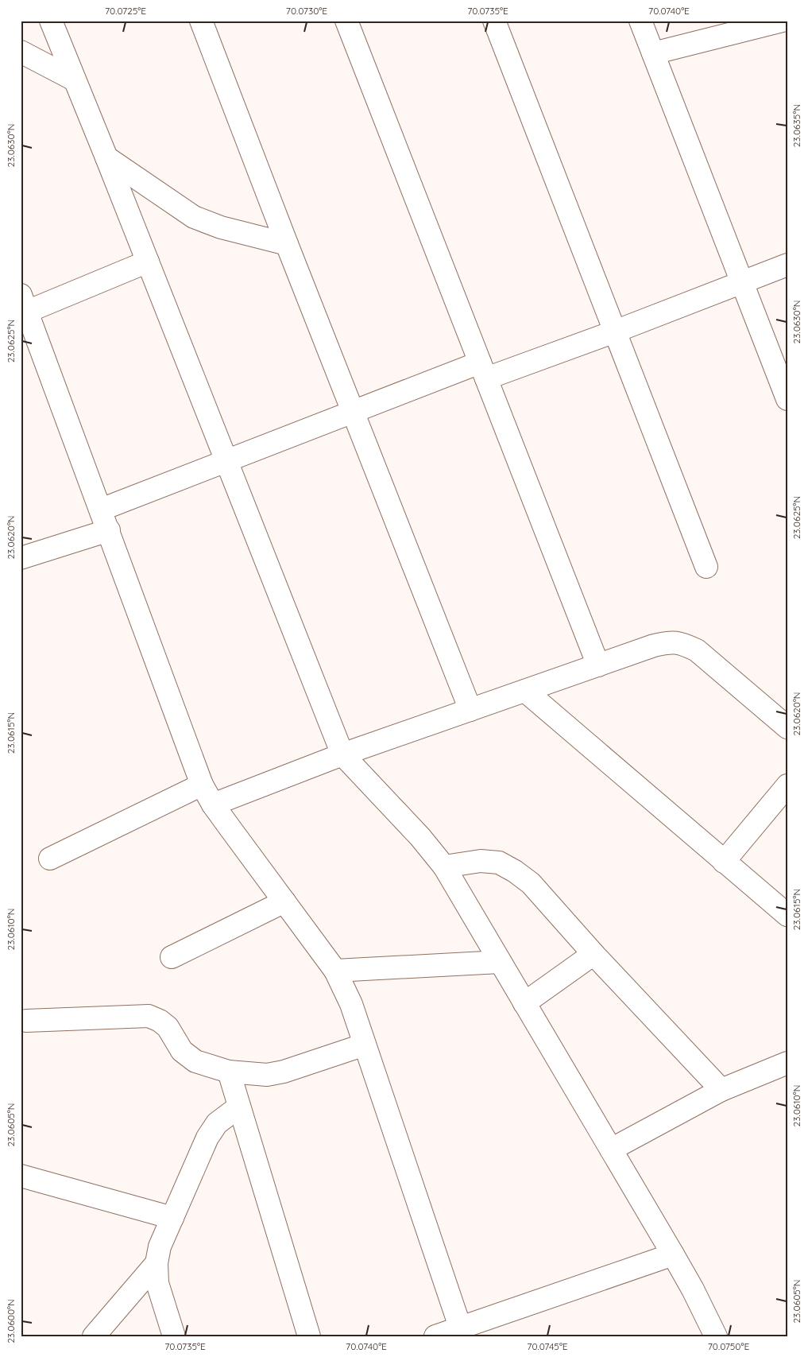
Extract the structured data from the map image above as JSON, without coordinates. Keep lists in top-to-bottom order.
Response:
{
  "coordinates": [
    "70.0725°E",
    "70.0730°E",
    "70.0735°E",
    "70.0740°E",
    "23.0635°N",
    "23.0630°N",
    "23.0625°N",
    "23.0620°N",
    "23.0615°N",
    "23.0610°N",
    "23.0605°N",
    "23.0600°N",
    "70.0745°E",
    "70.0750°E"
  ]
}
